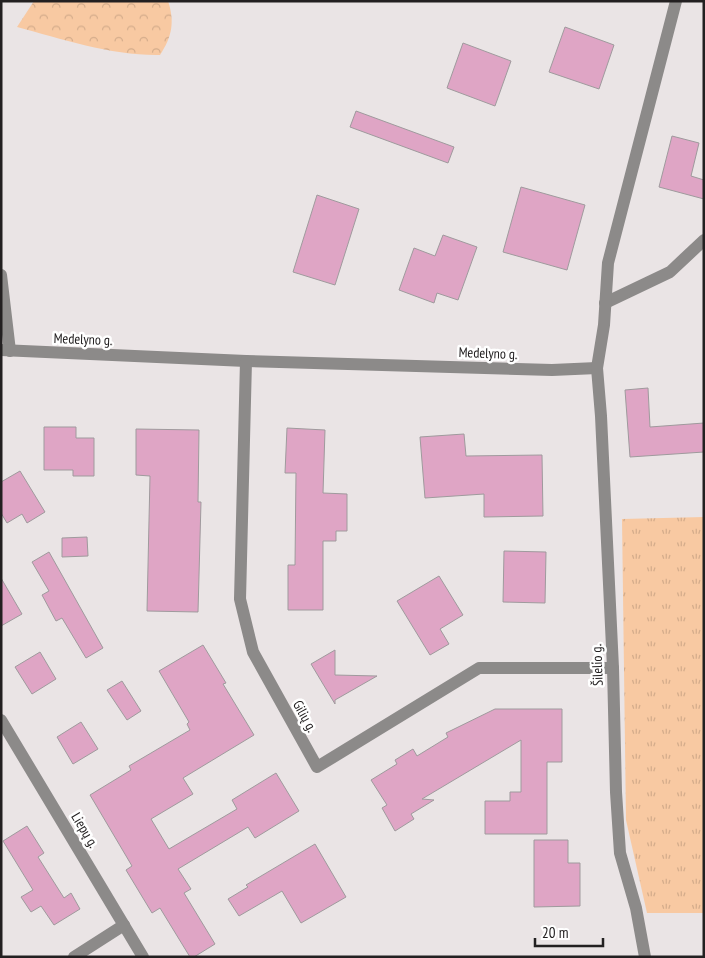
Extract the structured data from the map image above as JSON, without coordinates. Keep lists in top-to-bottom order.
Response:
{
  "streets": {
    "street": [
      "Medelyno g.",
      "Šilelio g.",
      "Gilių g.",
      "Liepų g."
    ]
  },
  "crossings": [
    ["Medelyno g.", "Šilelio g."],
    ["Medelyno g.", "Gilių g."],
    ["Šilelio g.", "Gilių g."]
  ],
  "scale_bar": "20 m"
}
